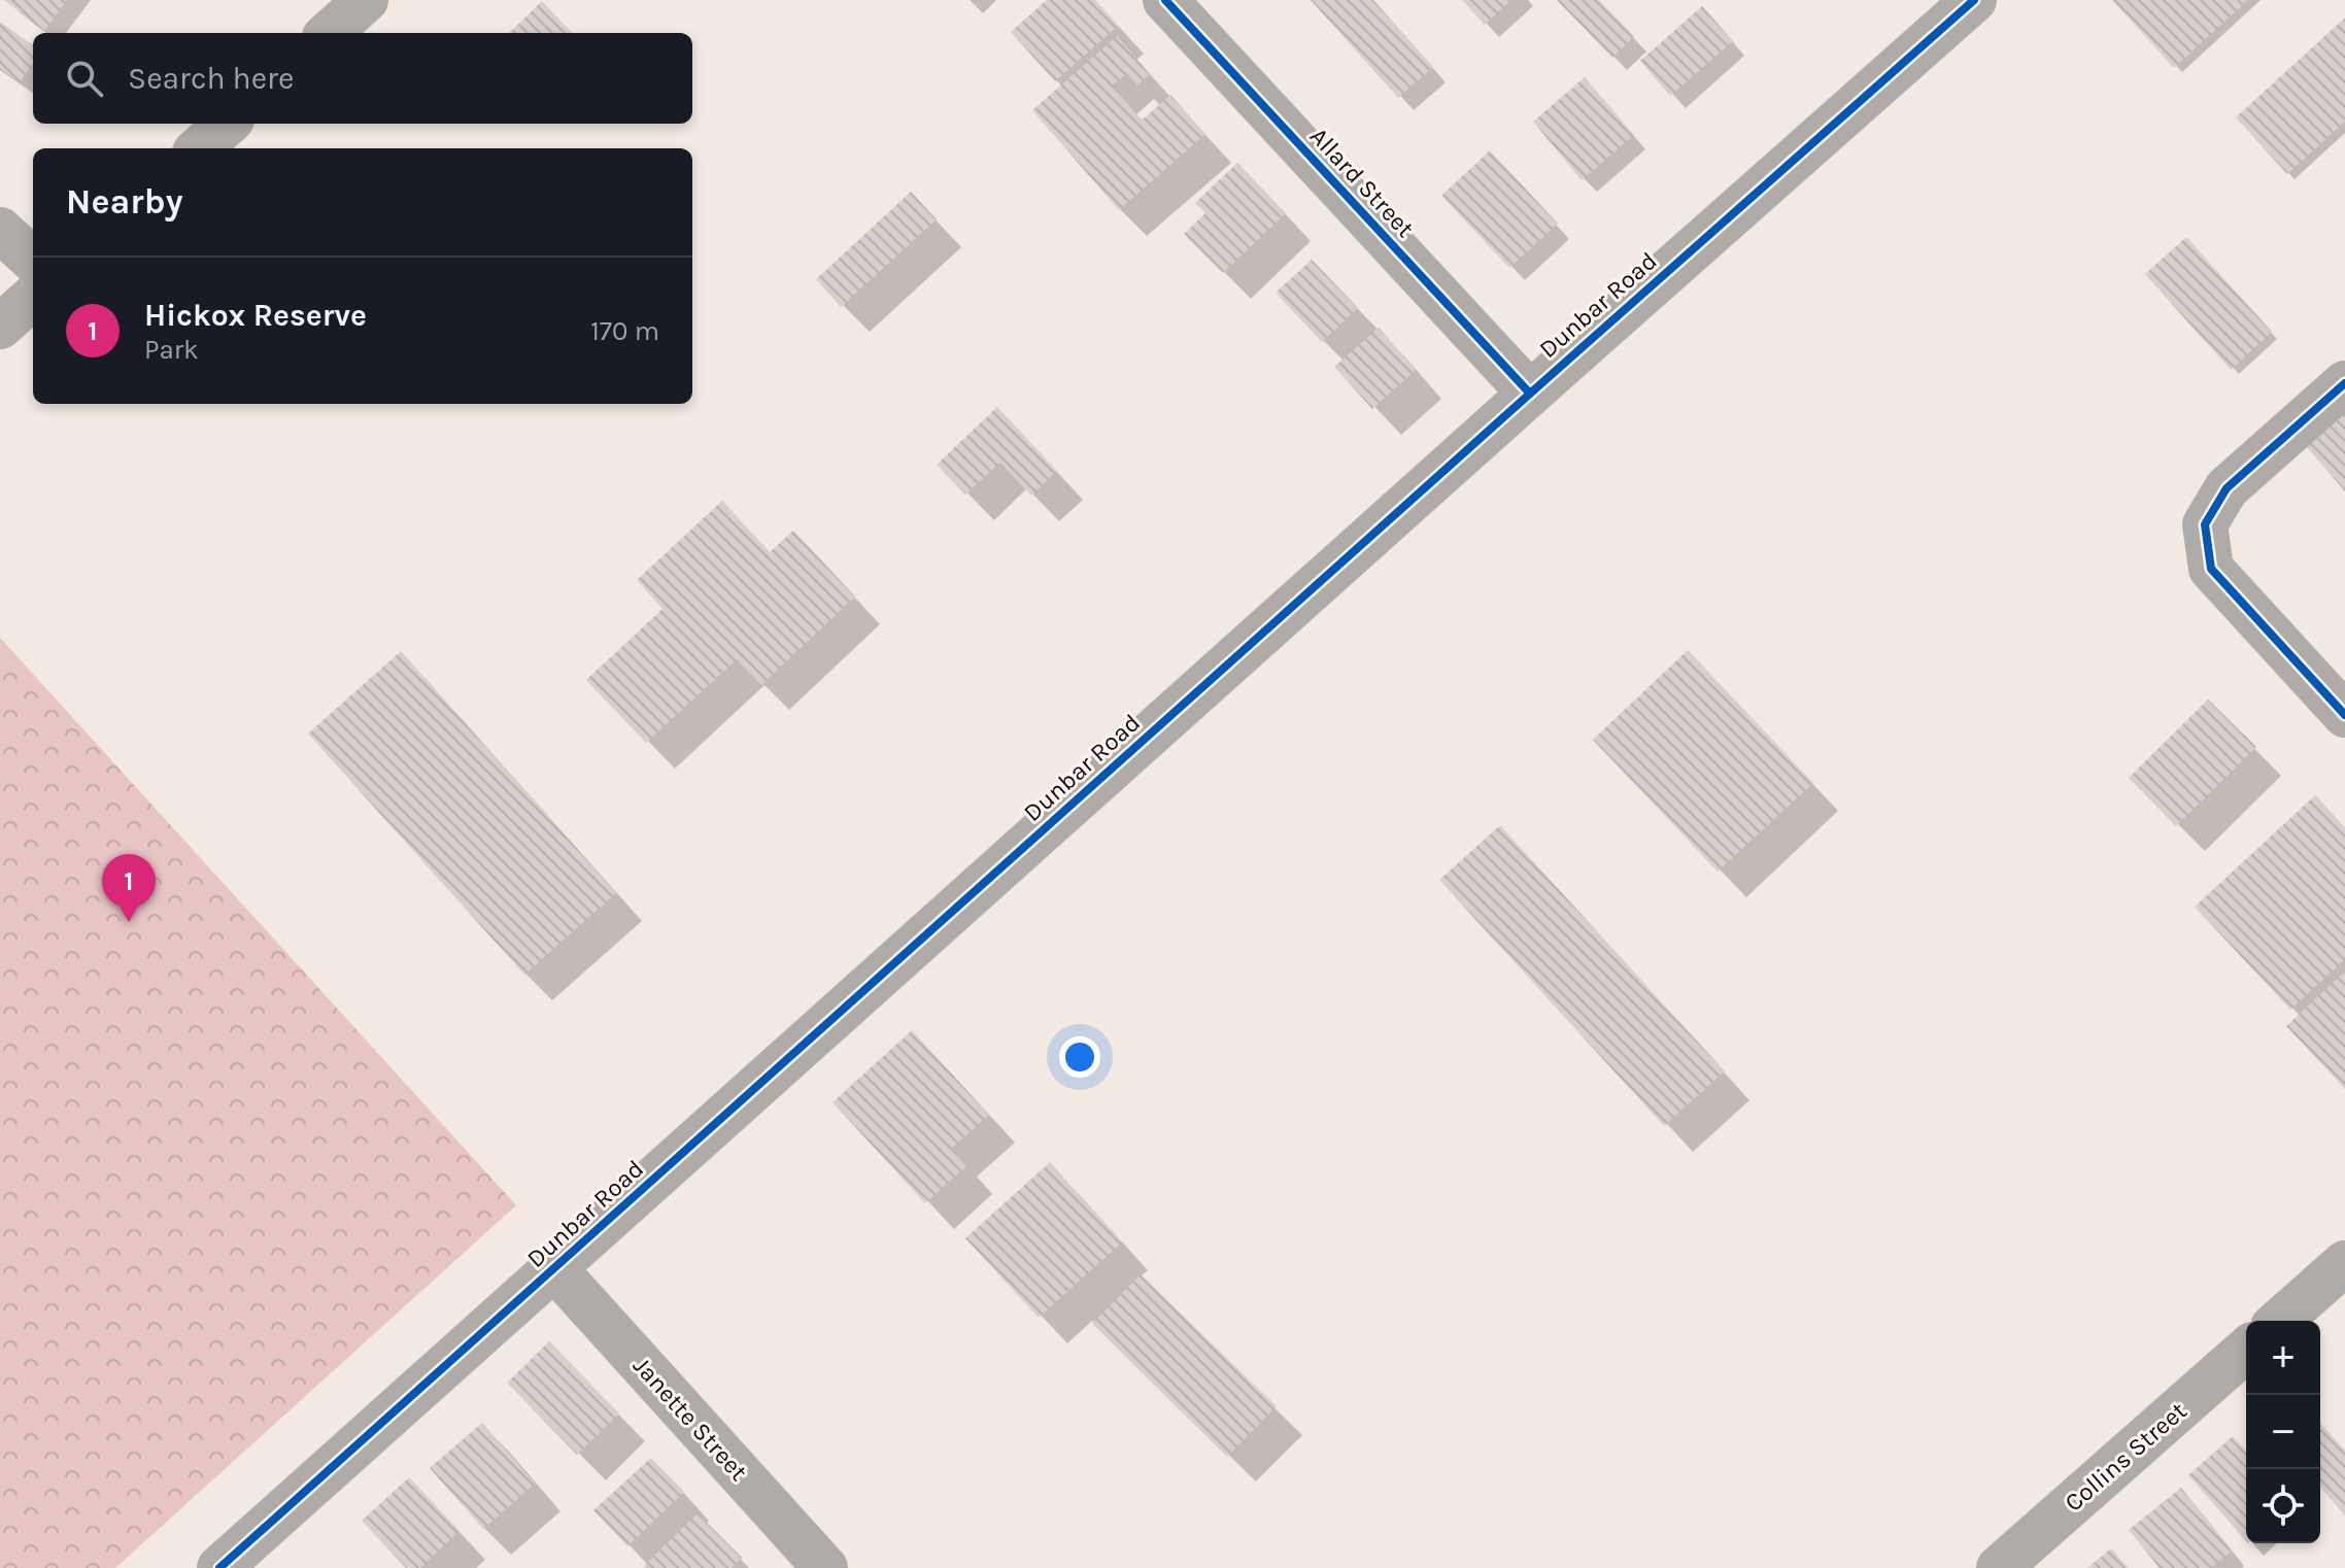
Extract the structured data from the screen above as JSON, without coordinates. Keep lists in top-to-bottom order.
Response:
{
  "streets": {
    "street": [
      "Allard Street",
      "Dunbar Road",
      "Janette Street",
      "Collins Street"
    ]
  },
  "crossings": [
    ["Allard Street", "Dunbar Road"],
    ["Dunbar Road", "Janette Street"]
  ],
  "page": {
    "search": "Search here",
    "heading": "Nearby",
    "list": [
      {
        "mark": "1",
        "name": "Hickox Reserve",
        "note": "Park",
        "value": "170 m"
      }
    ],
    "pins": "1",
    "map_buttons": ["+", "−"]
  }
}
